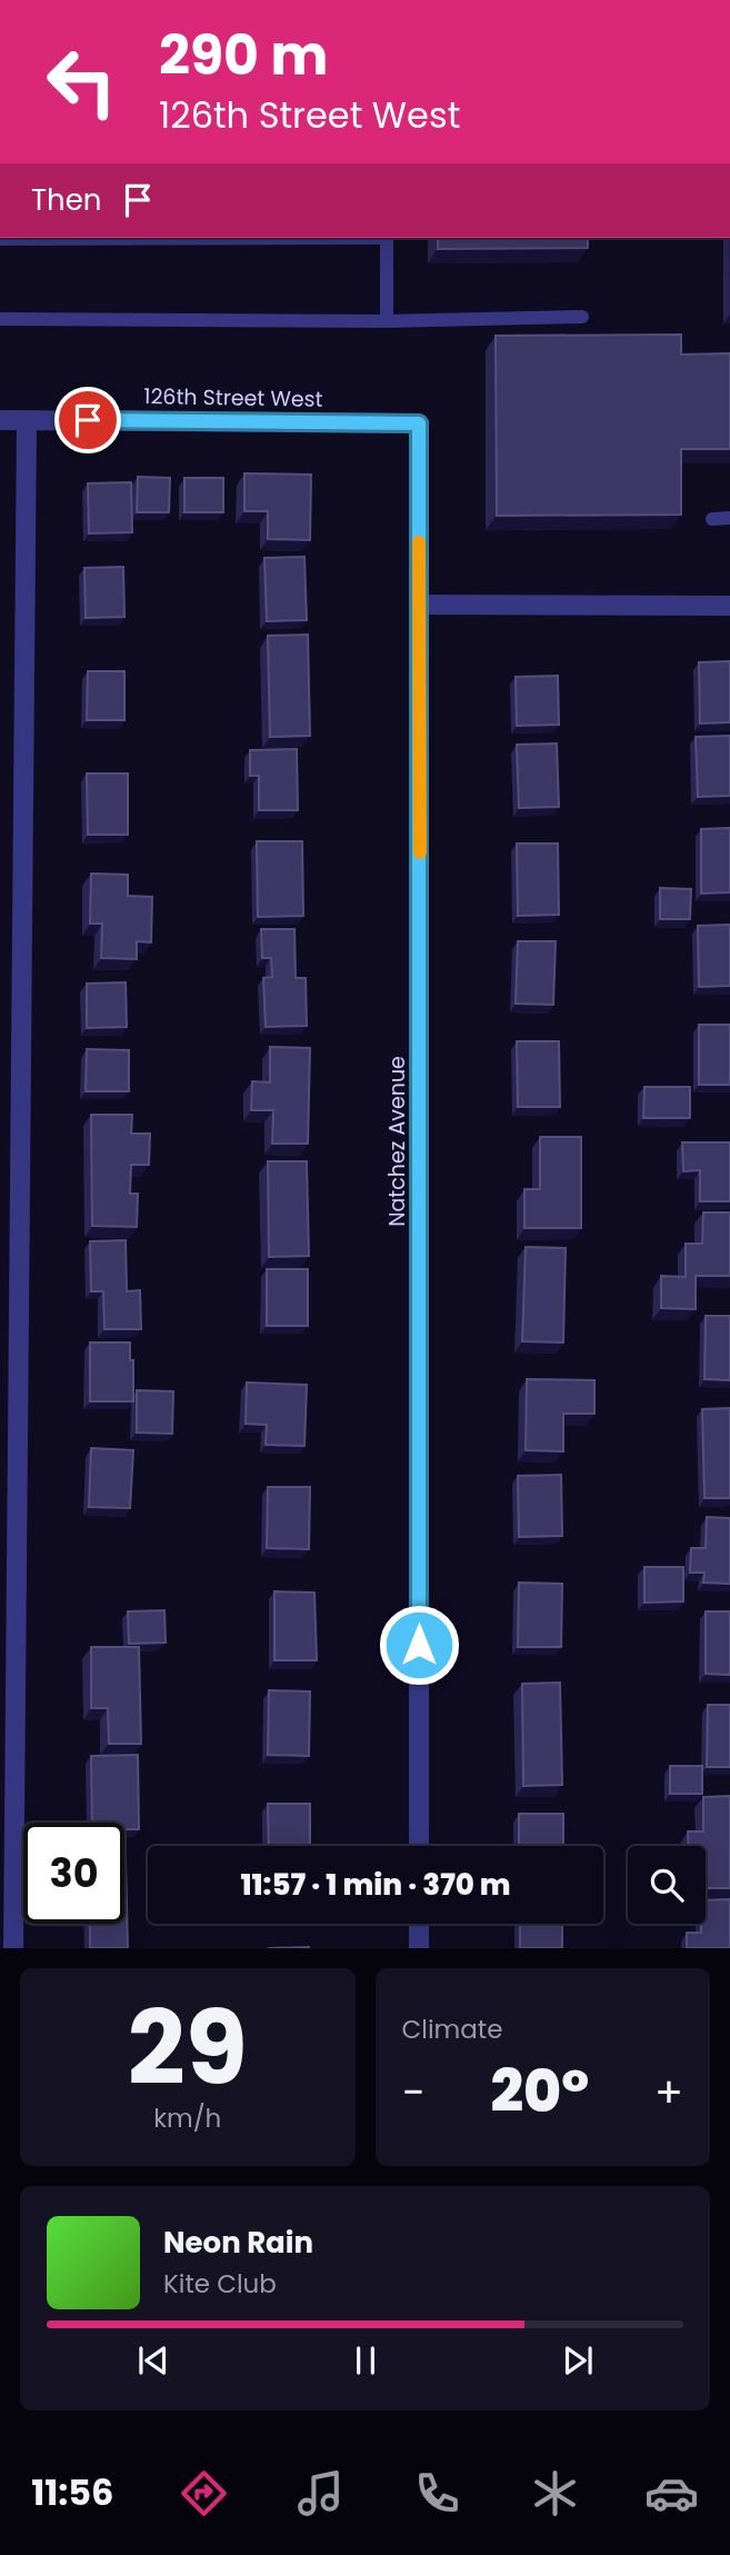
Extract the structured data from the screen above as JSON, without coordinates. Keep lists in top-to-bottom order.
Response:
{
  "streets": {
    "street": ["126th Street West", "Natchez Avenue"]
  },
  "crossings": [
    ["126th Street West", "Natchez Avenue"]
  ],
  "page": {
    "turn": ["290 m", "126th Street West"],
    "then": "Then",
    "limit": "30",
    "trip": "11:57 · 1 min · 370 m",
    "tile": [
      ["29", "km/h"],
      "Climate"
    ],
    "heat": ["−", "20°", "+"],
    "song": ["Neon Rain", "Kite Club"],
    "tabs": "11:56"
  }
}
